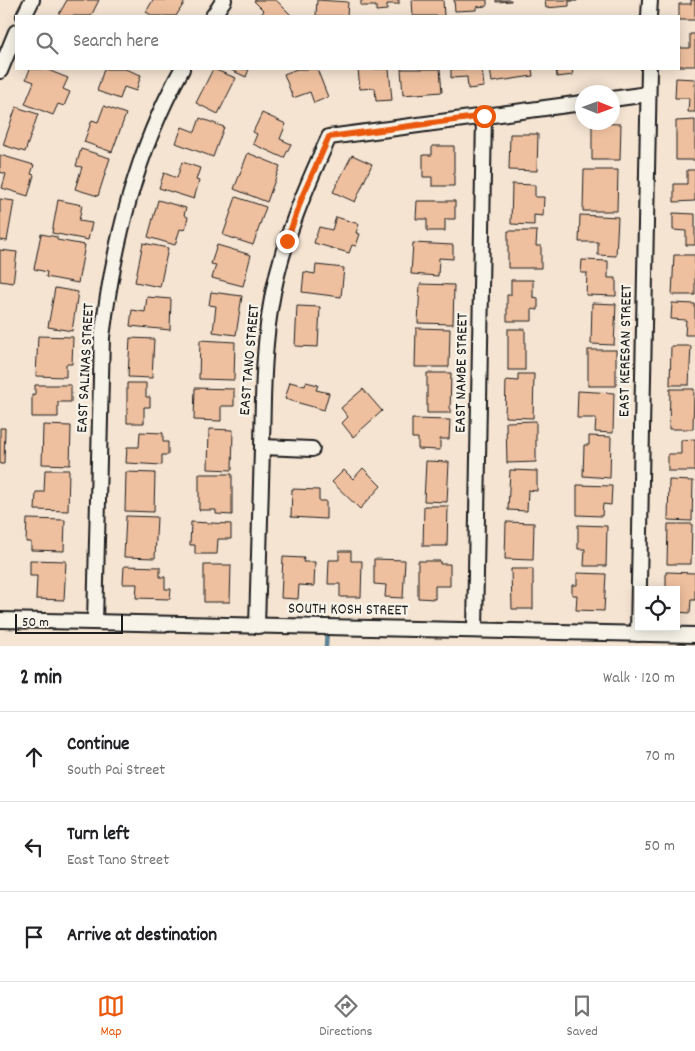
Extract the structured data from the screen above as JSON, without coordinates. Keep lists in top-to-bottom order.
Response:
{
  "streets": {
    "street": [
      "EAST KERESAN STREET",
      "EAST TANO STREET",
      "EAST SALINAS STREET",
      "EAST NAMBE STREET",
      "SOUTH KOSH STREET"
    ]
  },
  "crossings": [
    ["EAST KERESAN STREET", "SOUTH KOSH STREET"],
    ["EAST TANO STREET", "EAST NAMBE STREET"],
    ["EAST TANO STREET", "SOUTH KOSH STREET"],
    ["EAST SALINAS STREET", "SOUTH KOSH STREET"],
    ["EAST NAMBE STREET", "SOUTH KOSH STREET"]
  ],
  "scale_bar": "50 m",
  "north": "right",
  "page": {
    "search": "Search here",
    "scale": "50 m",
    "heading": ["2 min", "Walk · 120 m"],
    "list": [
      ["Continue", "South Pai Street", "70 m"],
      ["Turn left", "East Tano Street", "50 m"],
      "Arrive at destination"
    ],
    "nav": ["Map", "Directions", "Saved"]
  }
}
